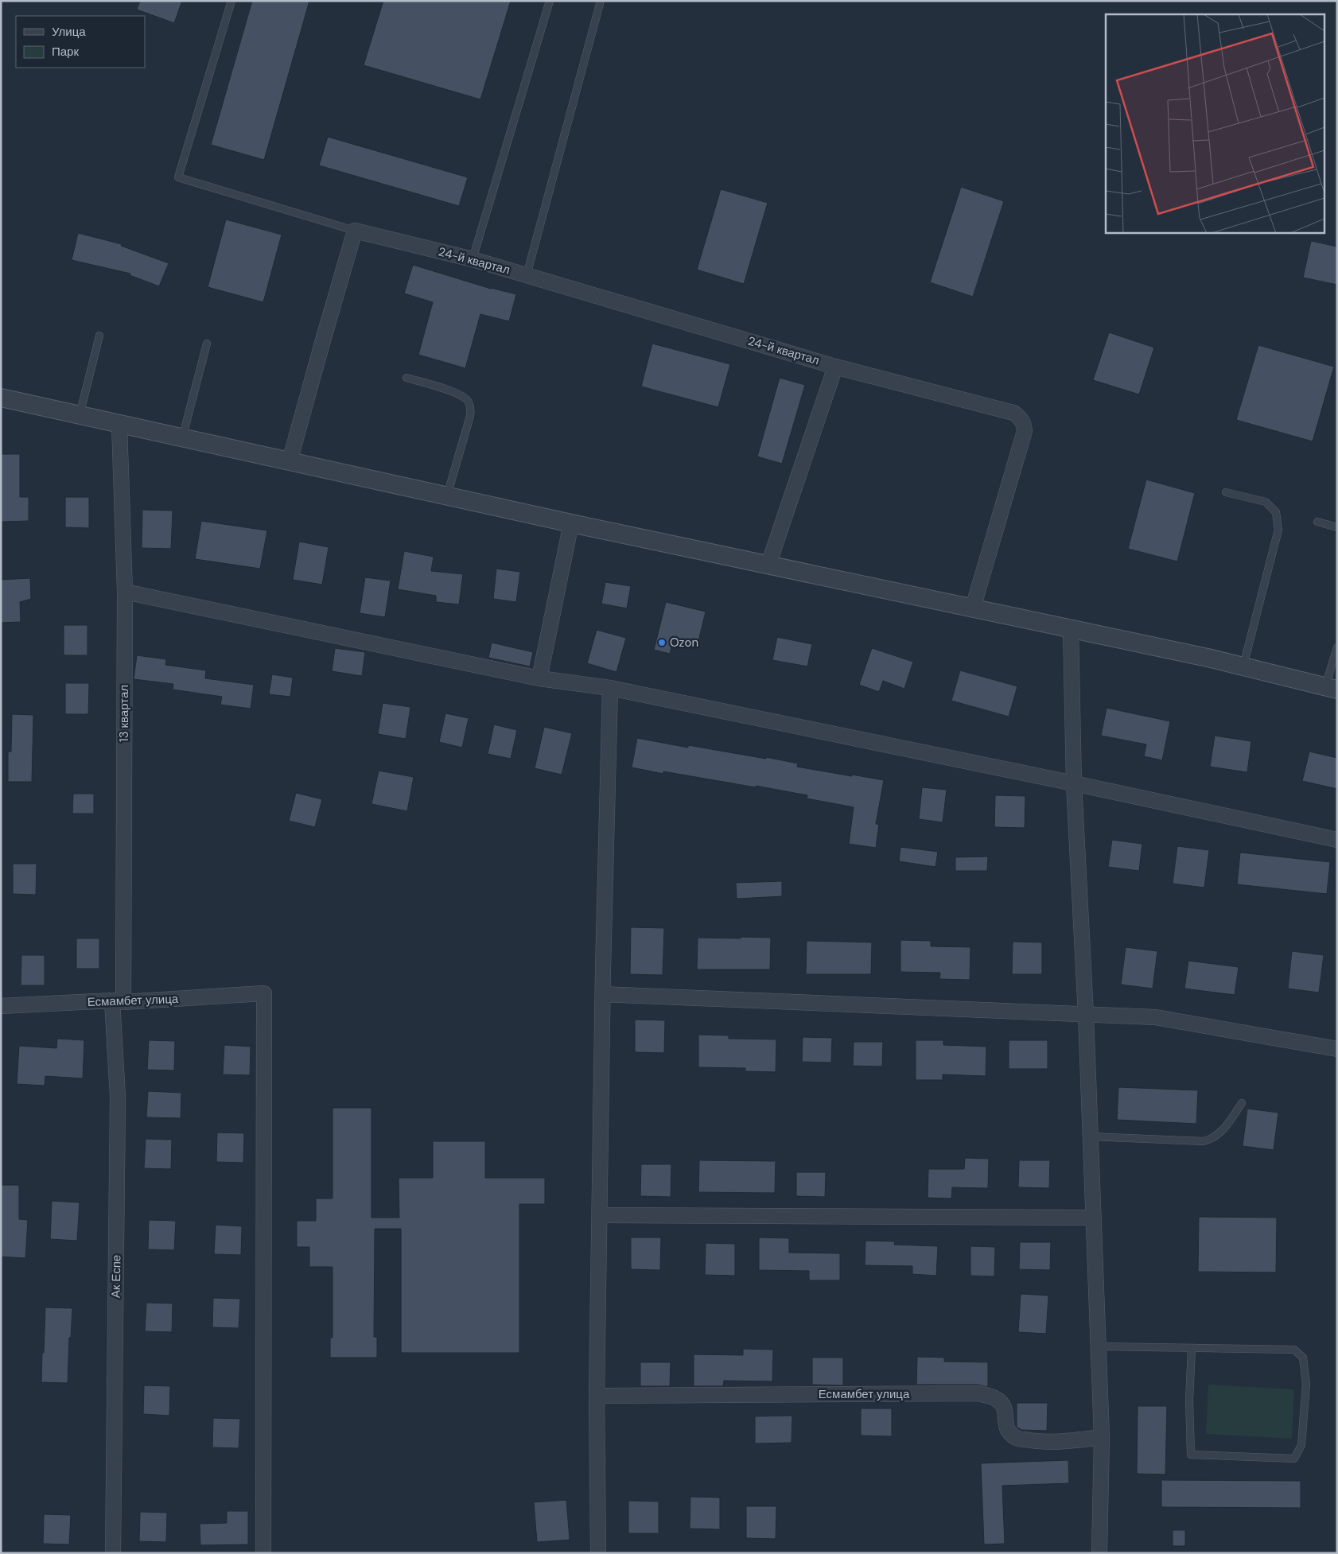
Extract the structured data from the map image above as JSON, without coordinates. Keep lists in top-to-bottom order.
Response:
{
  "streets": {
    "street": [
      "24-й квартал",
      "13 квартал",
      "Есмамбет улица",
      "Ак Еспе"
    ]
  },
  "crossings": [
    ["13 квартал", "Есмамбет улица"],
    ["13 квартал", "Ак Еспе"],
    ["Есмамбет улица", "Ак Еспе"]
  ],
  "places": ["Ozon"],
  "legend": ["Улица", "Парк"]
}
